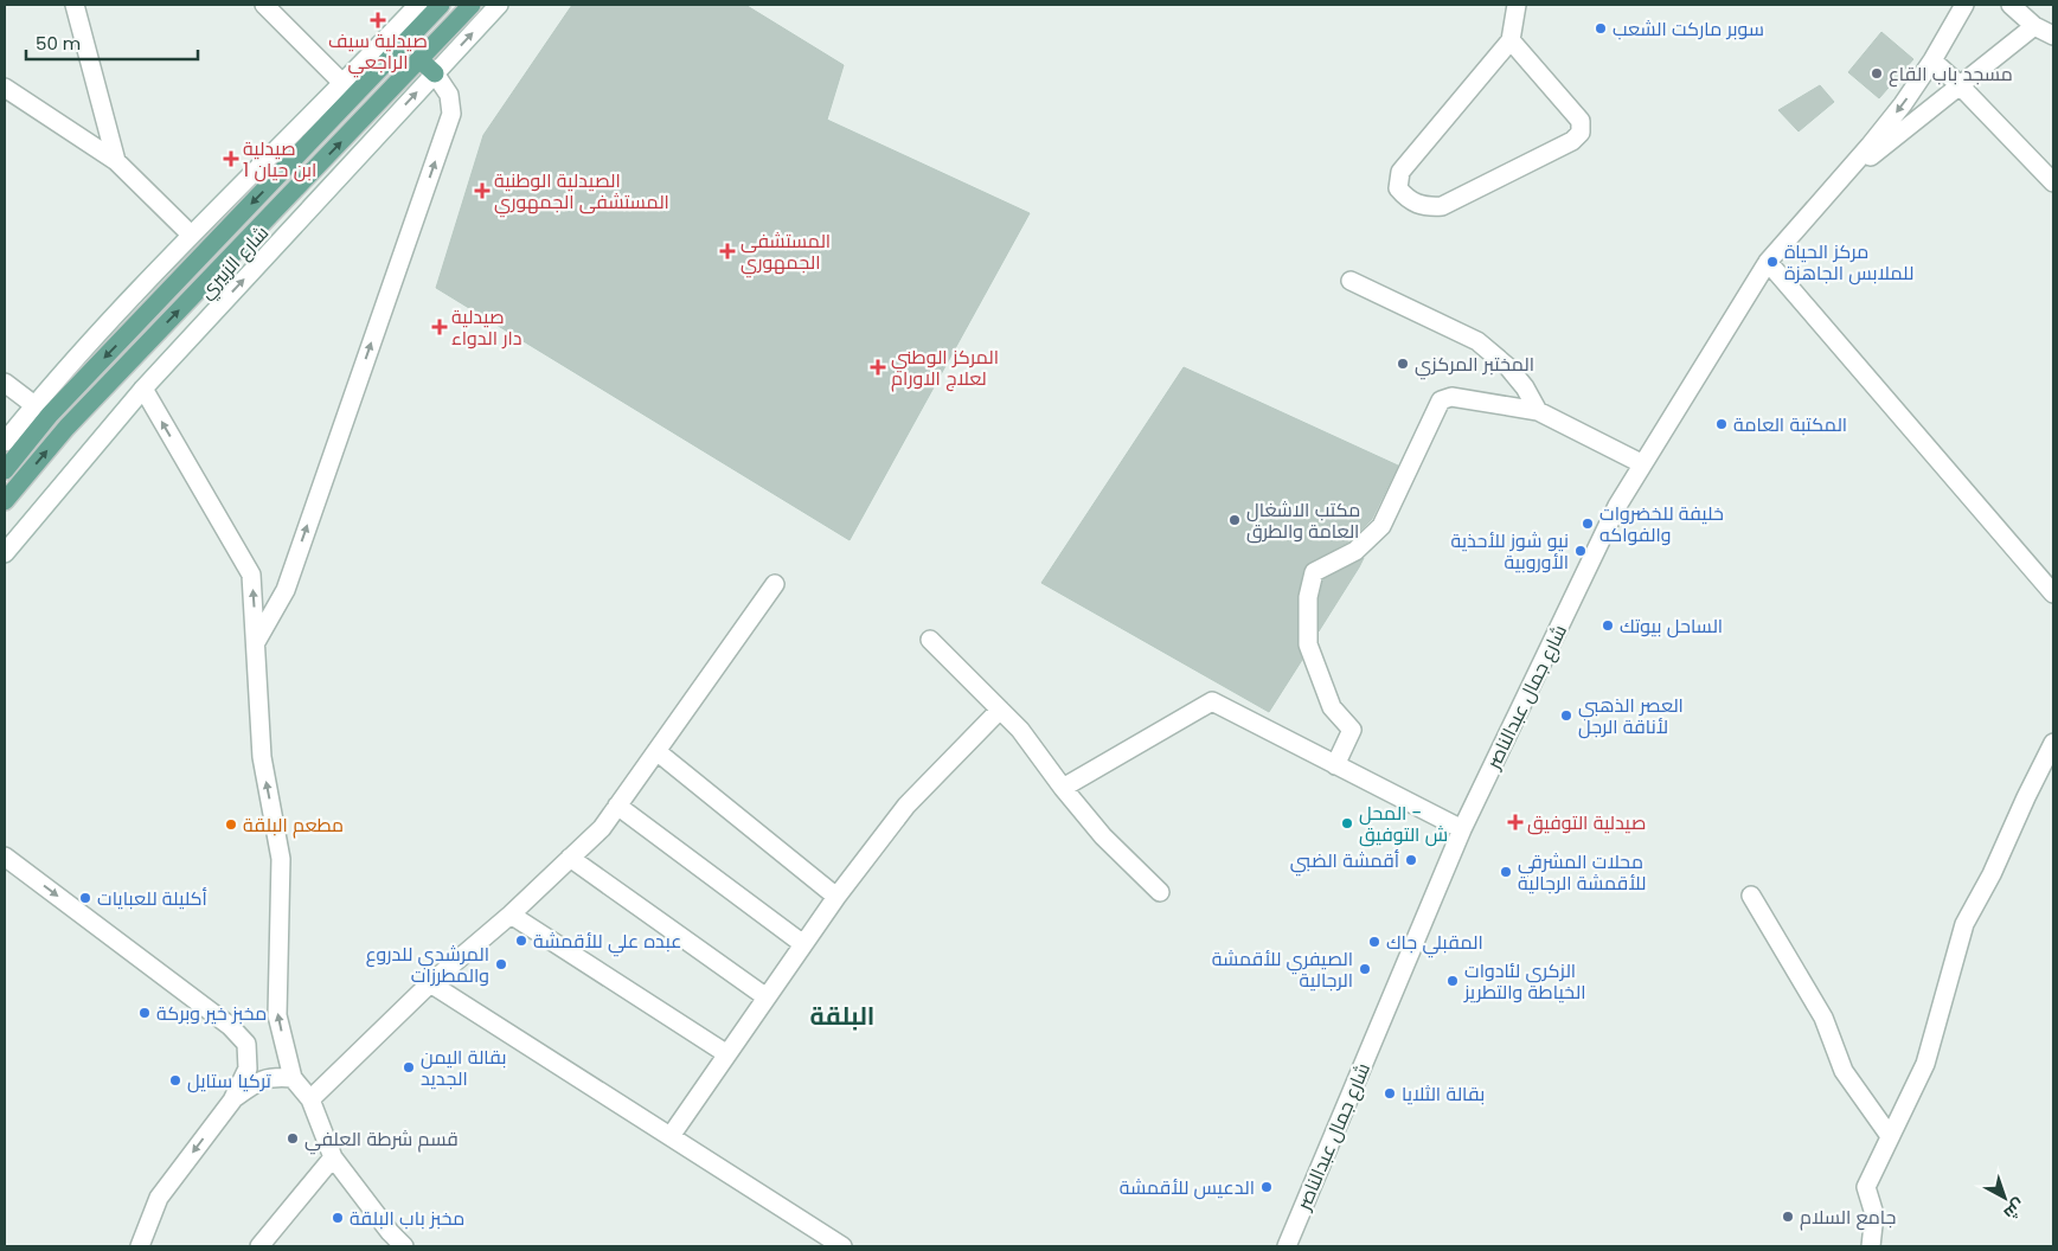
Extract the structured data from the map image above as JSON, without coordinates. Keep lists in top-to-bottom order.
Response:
{
  "streets": {
    "main road": ["شارع الزبيري"],
    "street": ["شارع جمال عبدالناصر"]
  },
  "districts": ["البلقة"],
  "places": {
    "health": [
      "صيدلية سيف الراجعي",
      "صيدلية ابن حيان 1",
      "الصيدلية الوطنية المستشفى الجمهوري",
      "المستشفى الجمهوري",
      "صيدلية دار الدواء",
      "المركز الوطني لعلاج الاورام",
      "صيدلية التوفيق"
    ],
    "other": [
      "سوبر ماركت الشعب",
      "مسجد باب القاع",
      "مركز الحياة للملابس الجاهزة",
      "المختبر المركزي",
      "المكتبة العامة",
      "مكتب الاشغال العامة والطرق",
      "خليفة للخضروات والفواكه",
      "نيو شوز للأحذية الأوروبية",
      "الساحل بيوتك",
      "العصر الذهبي لأناقة الرجل",
      "المحل - ش التوفيق",
      "مطعم البلقة",
      "أقمشة الضبي",
      "محلات المشرقي للأقمشة الرجالية",
      "أكليلة للعبايات",
      "عبده علي للأقمشة",
      "المقبلي جاك",
      "المرشدي للدروع والمطرزات",
      "الصيفري للأقمشة الرجالية",
      "الزكري لئادوات الخياطة والتطريز",
      "مخبز خير وبركة",
      "بقالة اليمن الجديد",
      "تركيا ستايل",
      "بقالة الثلايا",
      "قسم شرطة العلفي",
      "الدعيس للأقمشة",
      "جامع السلام",
      "مخبز باب البلقة"
    ]
  },
  "scale_bar": "50 m",
  "north": "bottom right"
}
